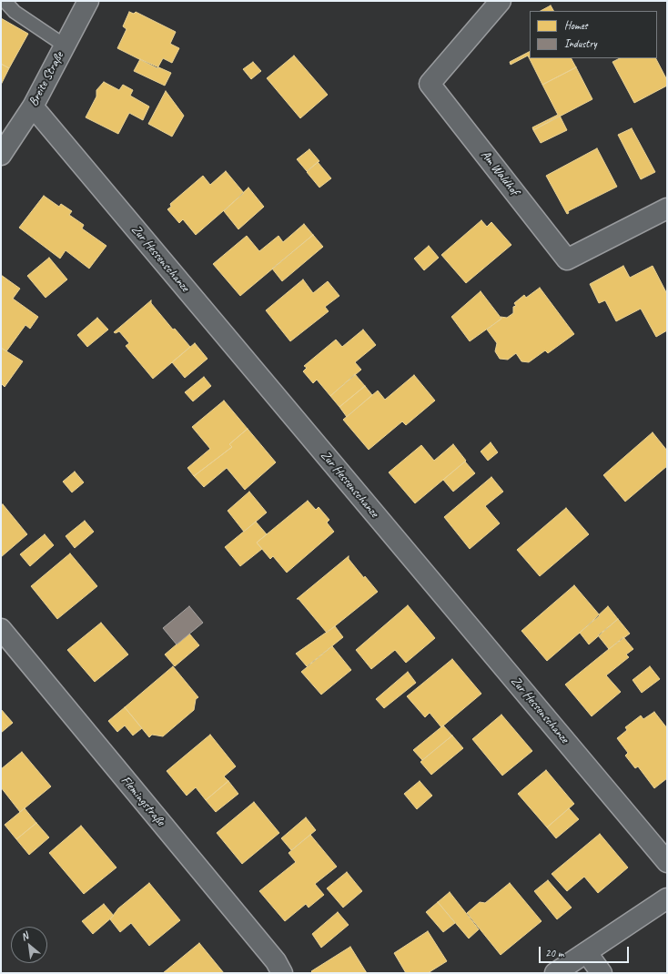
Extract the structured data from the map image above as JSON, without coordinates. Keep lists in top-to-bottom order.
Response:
{
  "streets": {
    "street": [
      "Breite Straße",
      "Am Waldhof",
      "Zur Hessenschanze",
      "Flemingstraße"
    ]
  },
  "crossings": [
    ["Breite Straße", "Zur Hessenschanze"]
  ],
  "legend": ["Homes", "Industry"],
  "scale_bar": "20 m",
  "north": "top left"
}
